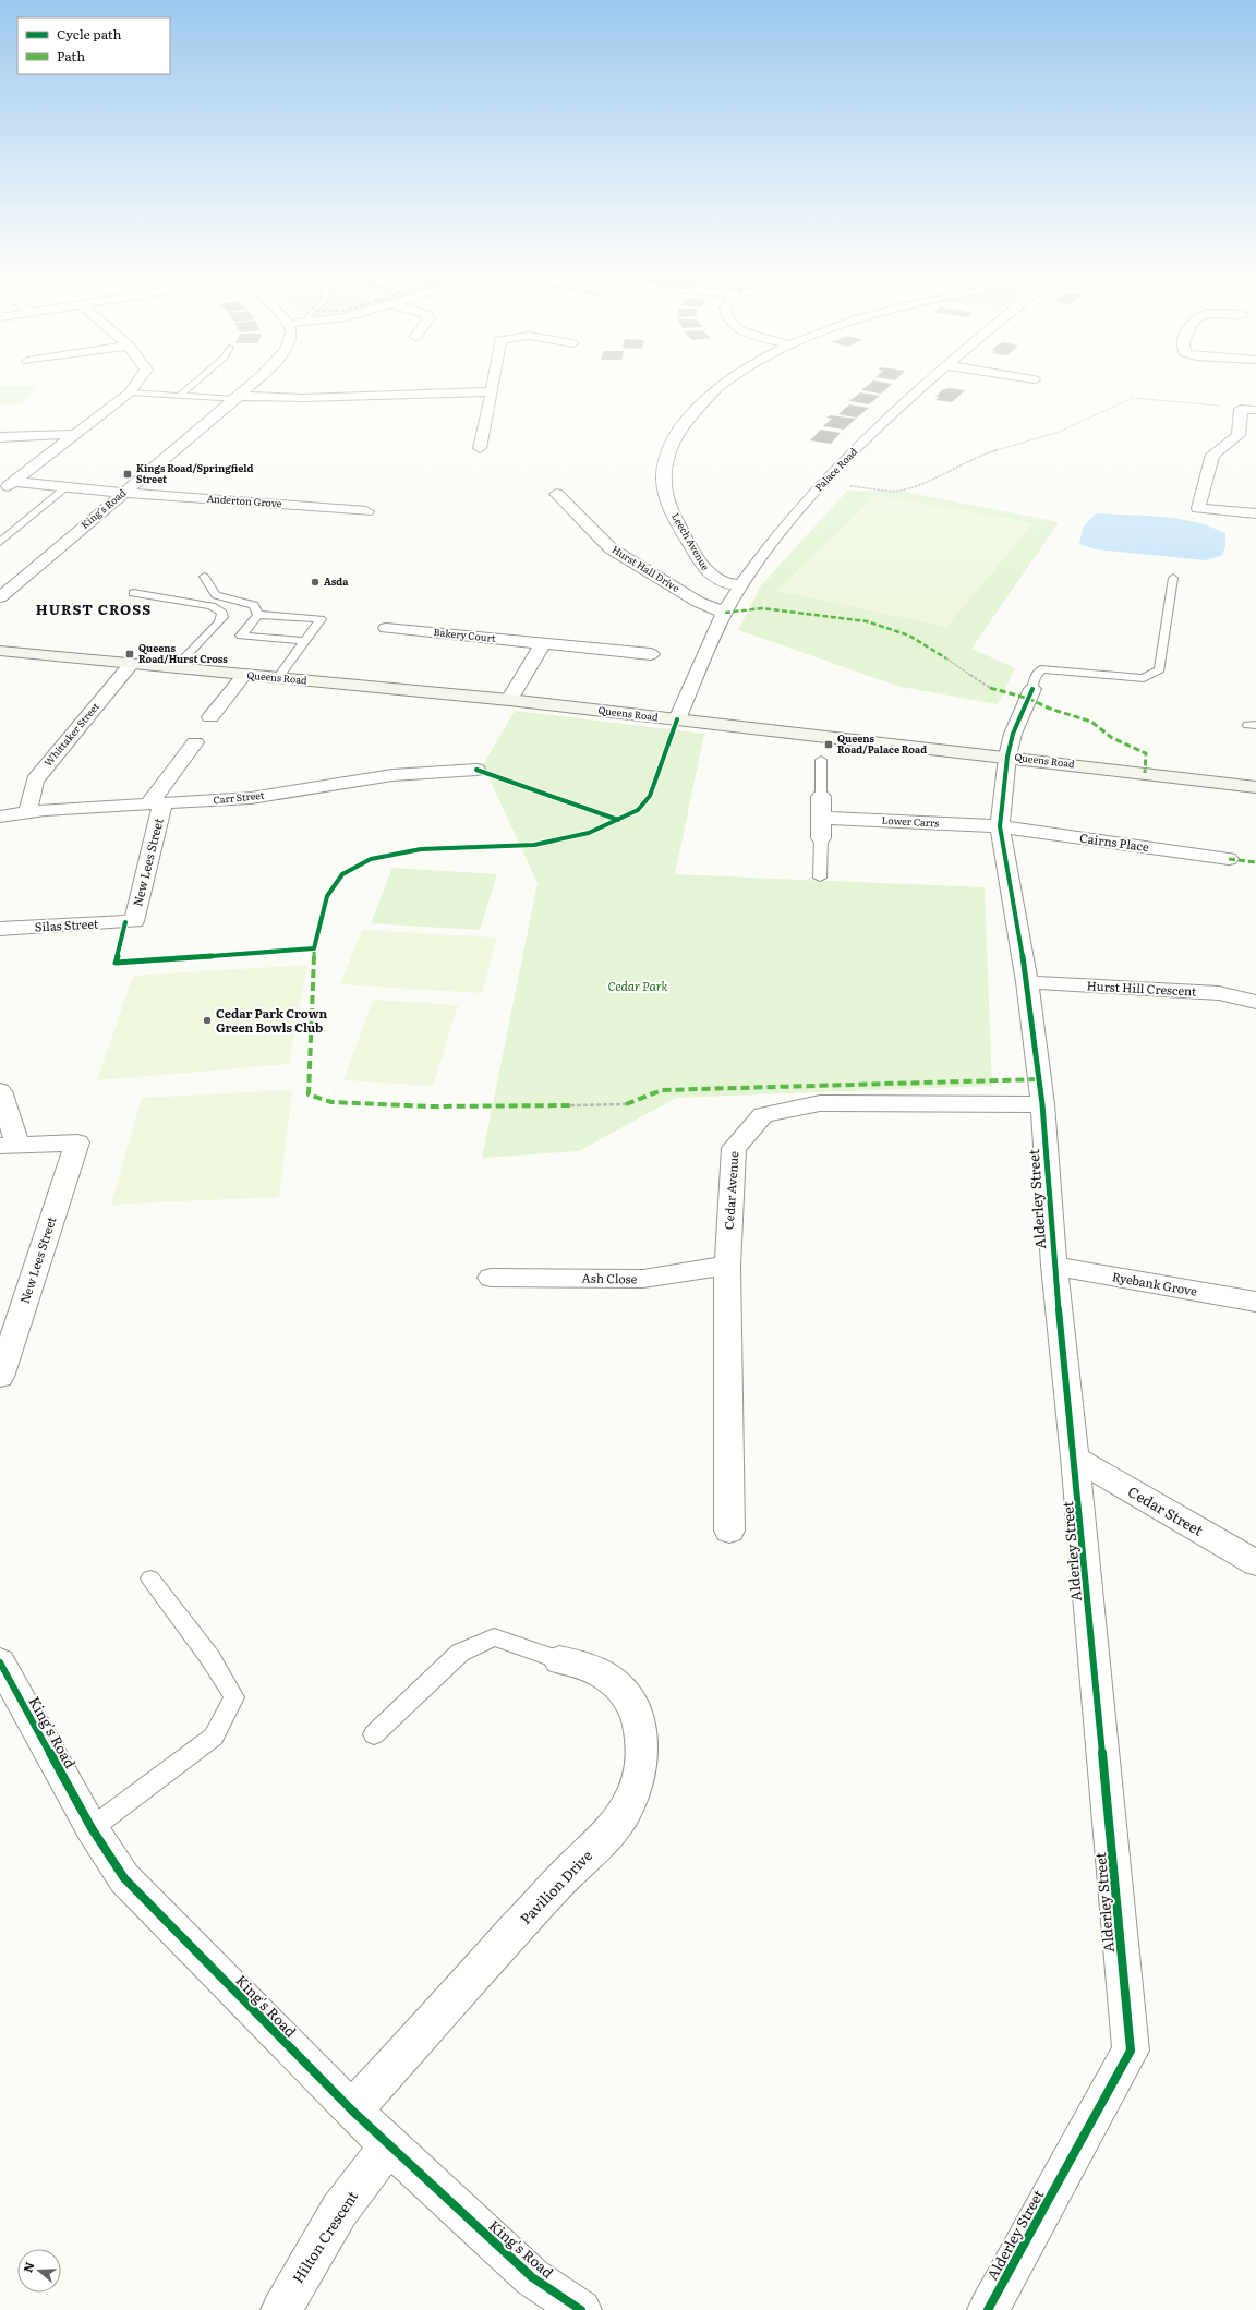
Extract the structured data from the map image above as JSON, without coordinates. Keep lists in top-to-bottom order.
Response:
{
  "streets": {
    "main road": ["Queens Road"],
    "street": [
      "Palace Road",
      "Anderton Grove",
      "King's Road",
      "Leech Avenue",
      "Hurst Hall Drive",
      "Bakery Court",
      "Whittaker Street",
      "Carr Street",
      "Lower Carrs",
      "Cairns Place",
      "New Lees Street",
      "Silas Street",
      "Hurst Hill Crescent",
      "Cedar Avenue",
      "Alderley Street",
      "Ash Close",
      "Ryebank Grove",
      "Cedar Street",
      "Pavilion Drive",
      "Hilton Crescent"
    ]
  },
  "crossings": [
    ["Palace Road", "Leech Avenue"],
    ["Palace Road", "Hurst Hall Drive"],
    ["Palace Road", "Queens Road"],
    ["Anderton Grove", "King's Road"],
    ["King's Road", "Pavilion Drive"],
    ["King's Road", "Hilton Crescent"],
    ["Queens Road", "Whittaker Street"],
    ["Queens Road", "Alderley Street"],
    ["Whittaker Street", "Carr Street"],
    ["Carr Street", "New Lees Street"],
    ["Lower Carrs", "Cairns Place"],
    ["Lower Carrs", "Alderley Street"],
    ["Cairns Place", "Alderley Street"],
    ["New Lees Street", "Silas Street"],
    ["Hurst Hill Crescent", "Alderley Street"],
    ["Cedar Avenue", "Alderley Street"],
    ["Cedar Avenue", "Ash Close"],
    ["Alderley Street", "Ryebank Grove"],
    ["Alderley Street", "Cedar Street"]
  ],
  "districts": ["HURST CROSS"],
  "parks": ["Cedar Park"],
  "places": {
    "transit": ["Kings Road/Springfield Street", "Queens Road/Hurst Cross", "Queens Road/Palace Road"],
    "other": ["Asda", "Cedar Park Crown Green Bowls Club"]
  },
  "legend": ["Cycle path", "Path"],
  "north": "left"
}
